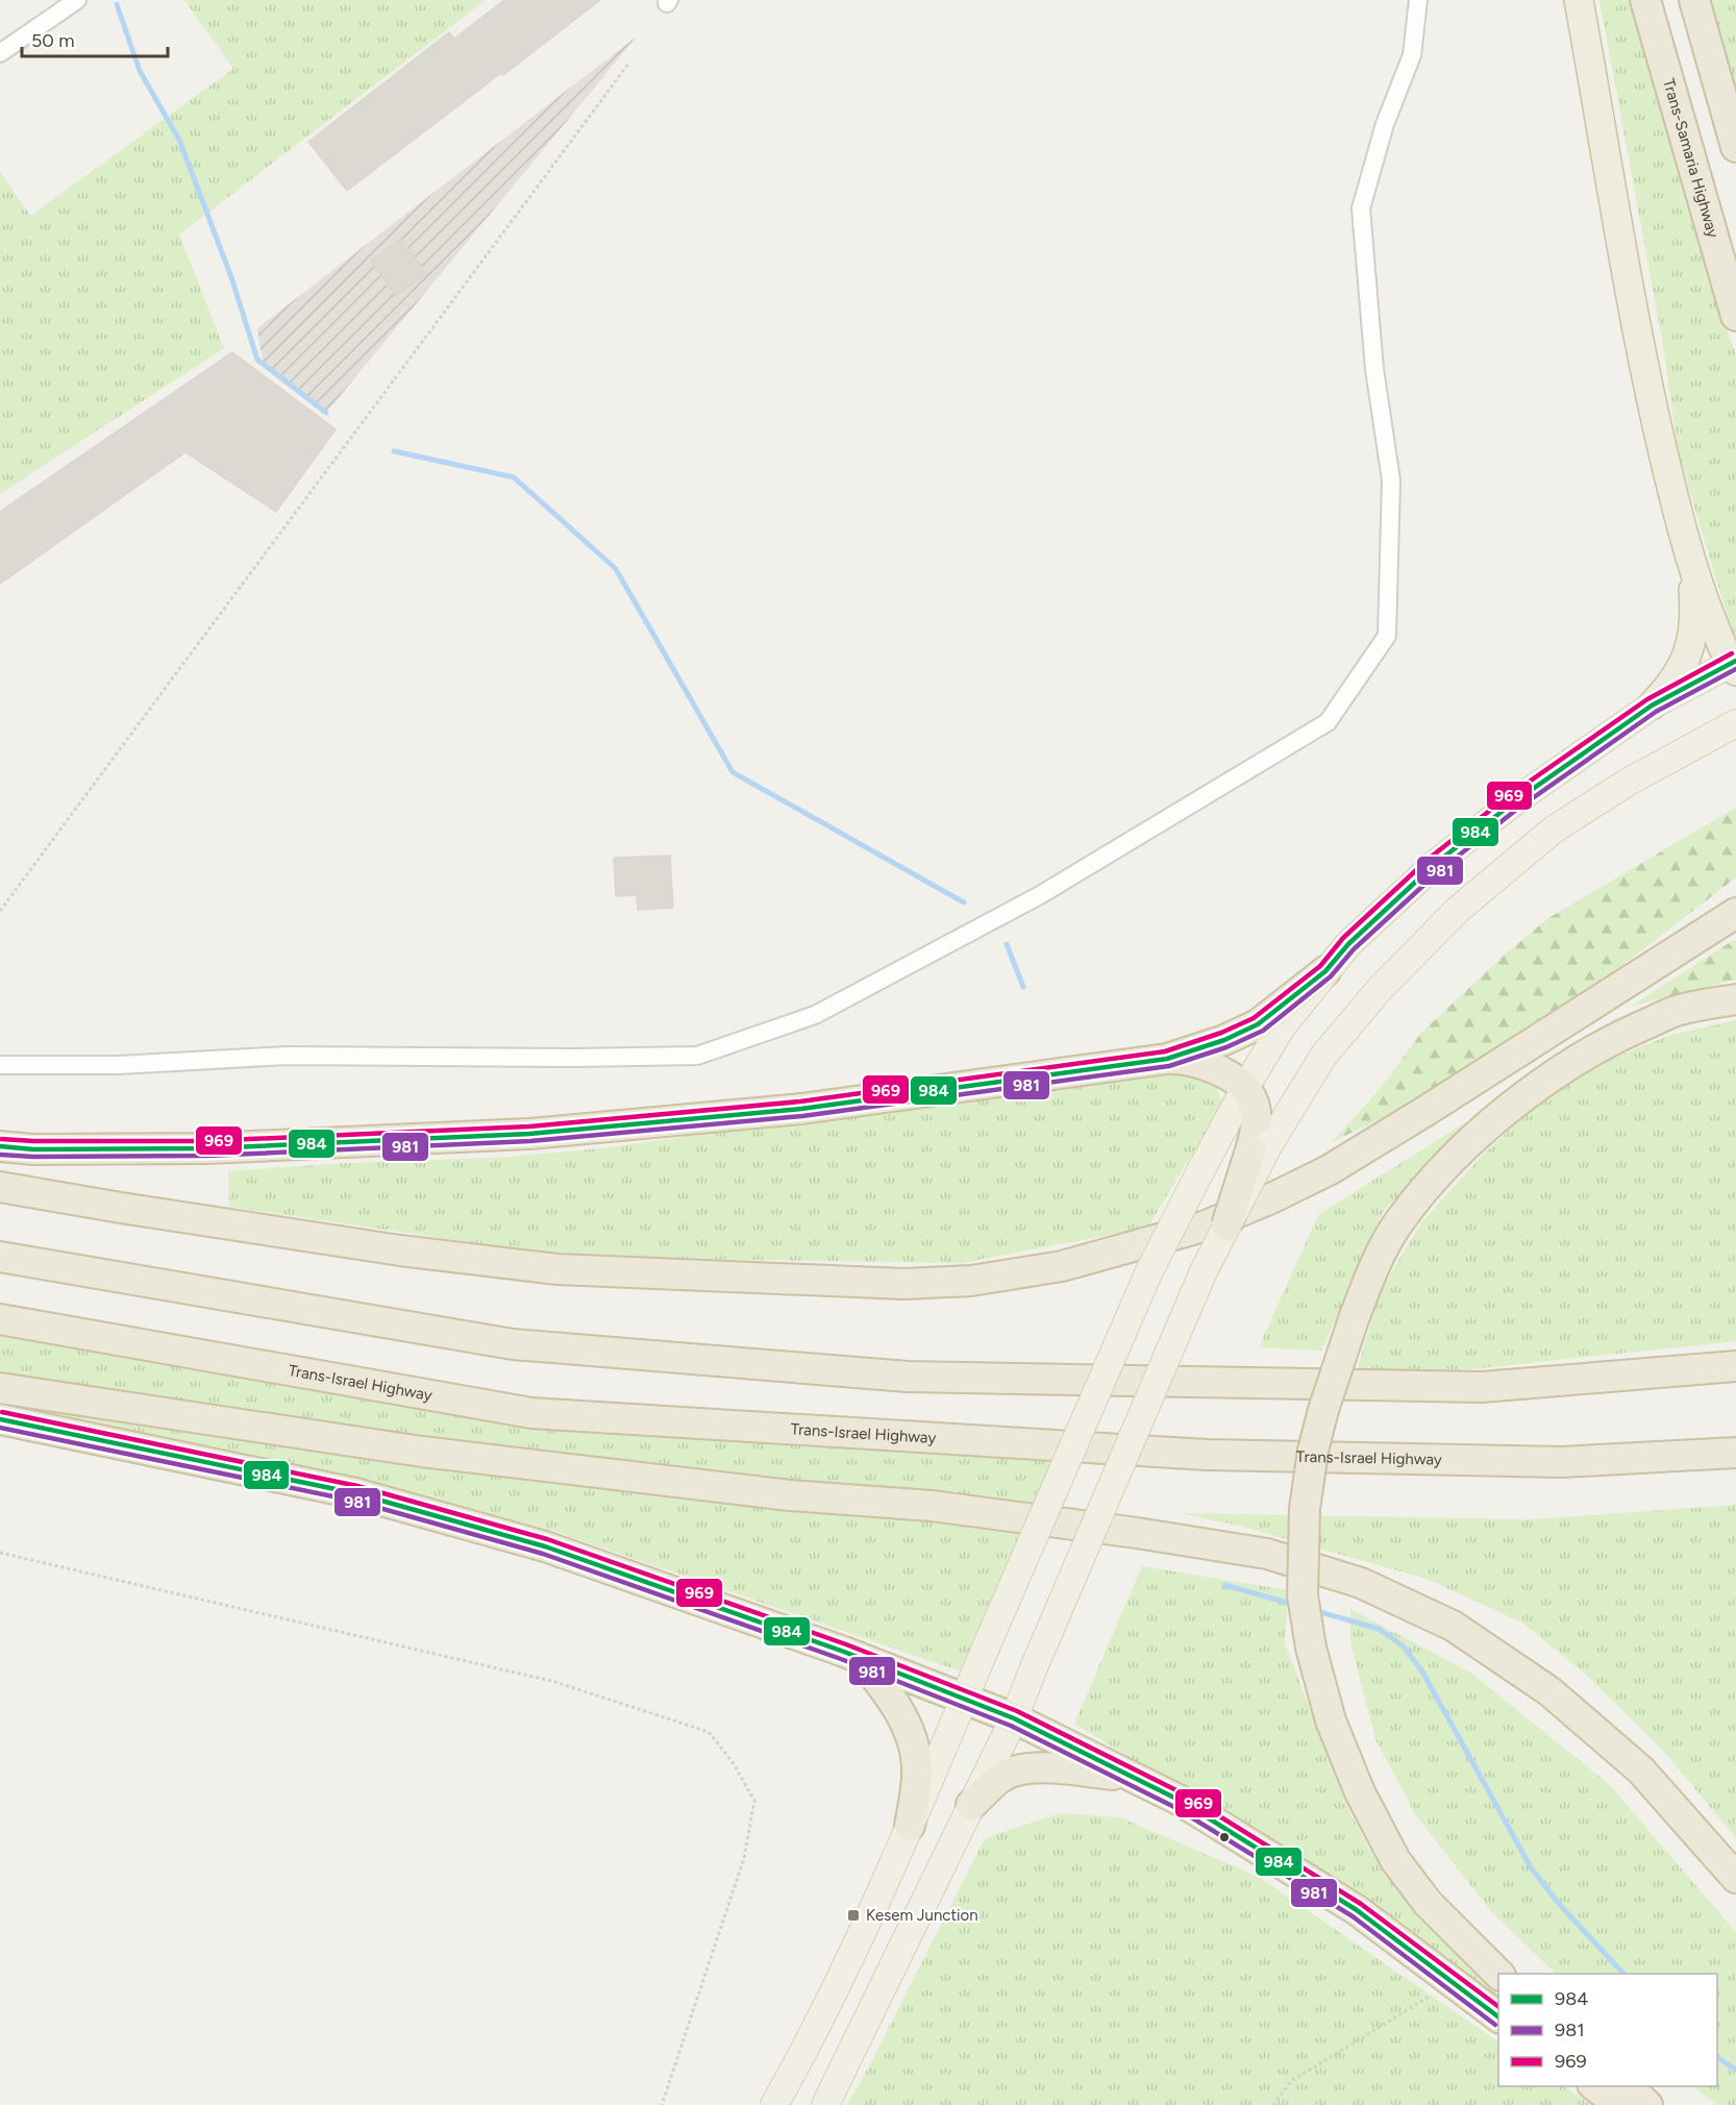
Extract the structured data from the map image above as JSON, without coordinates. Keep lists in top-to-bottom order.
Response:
{
  "streets": {
    "highway": ["Trans-Samaria Highway", "Trans-Israel Highway"]
  },
  "places": {
    "transit": ["Kesem Junction"]
  },
  "lines": ["transit line 969", "transit line 984", "transit line 981"],
  "legend": ["984", "981", "969"],
  "scale_bar": "50 m"
}
